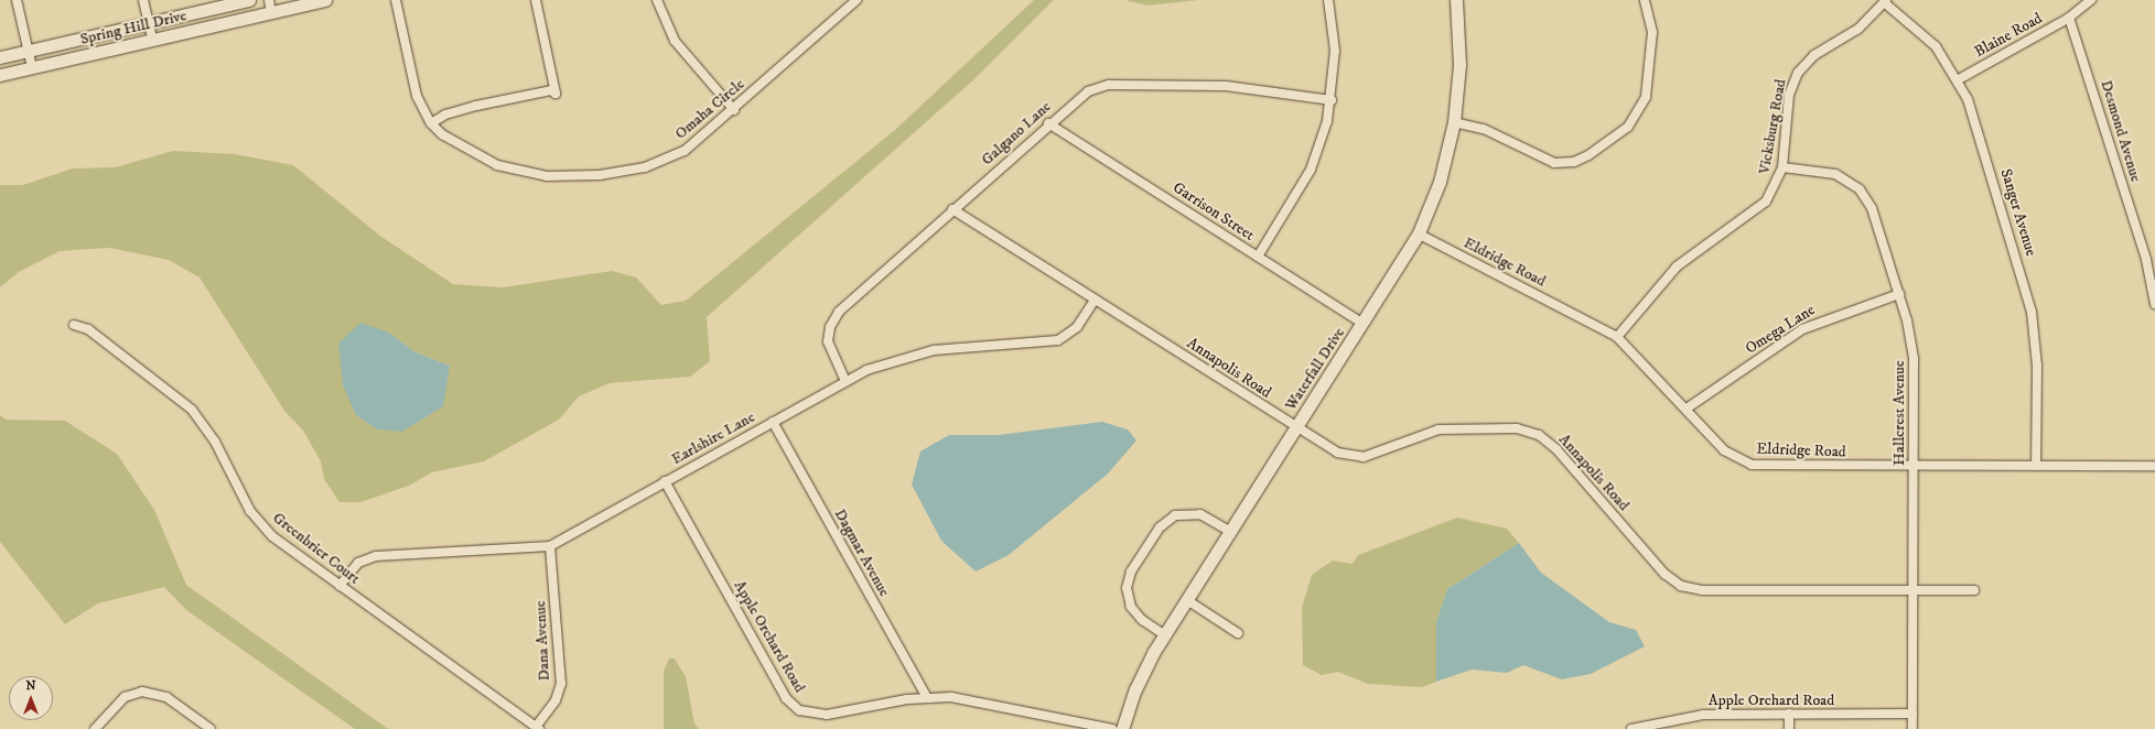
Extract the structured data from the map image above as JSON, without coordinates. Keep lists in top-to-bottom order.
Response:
{
  "streets": {
    "street": [
      "Spring Hill Drive",
      "Blaine Road",
      "Omaha Circle",
      "Vicksburg Road",
      "Desmond Avenue",
      "Galgano Lane",
      "Garrison Street",
      "Sanger Avenue",
      "Eldridge Road",
      "Omega Lane",
      "Annapolis Road",
      "Waterfall Drive",
      "Hallcrest Avenue",
      "Earlshire Lane",
      "Greenbrier Court",
      "Dagmar Avenue",
      "Apple Orchard Road",
      "Dana Avenue"
    ]
  },
  "crossings": [
    ["Blaine Road", "Desmond Avenue"],
    ["Blaine Road", "Sanger Avenue"],
    ["Vicksburg Road", "Sanger Avenue"],
    ["Vicksburg Road", "Eldridge Road"],
    ["Vicksburg Road", "Hallcrest Avenue"],
    ["Galgano Lane", "Garrison Street"],
    ["Galgano Lane", "Annapolis Road"],
    ["Galgano Lane", "Earlshire Lane"],
    ["Garrison Street", "Waterfall Drive"],
    ["Sanger Avenue", "Eldridge Road"],
    ["Eldridge Road", "Omega Lane"],
    ["Eldridge Road", "Waterfall Drive"],
    ["Eldridge Road", "Hallcrest Avenue"],
    ["Omega Lane", "Hallcrest Avenue"],
    ["Annapolis Road", "Waterfall Drive"],
    ["Annapolis Road", "Hallcrest Avenue"],
    ["Annapolis Road", "Earlshire Lane"],
    ["Hallcrest Avenue", "Apple Orchard Road"],
    ["Earlshire Lane", "Greenbrier Court"],
    ["Earlshire Lane", "Dagmar Avenue"],
    ["Earlshire Lane", "Apple Orchard Road"],
    ["Earlshire Lane", "Dana Avenue"],
    ["Greenbrier Court", "Dana Avenue"],
    ["Dagmar Avenue", "Apple Orchard Road"]
  ],
  "north": "top"
}
